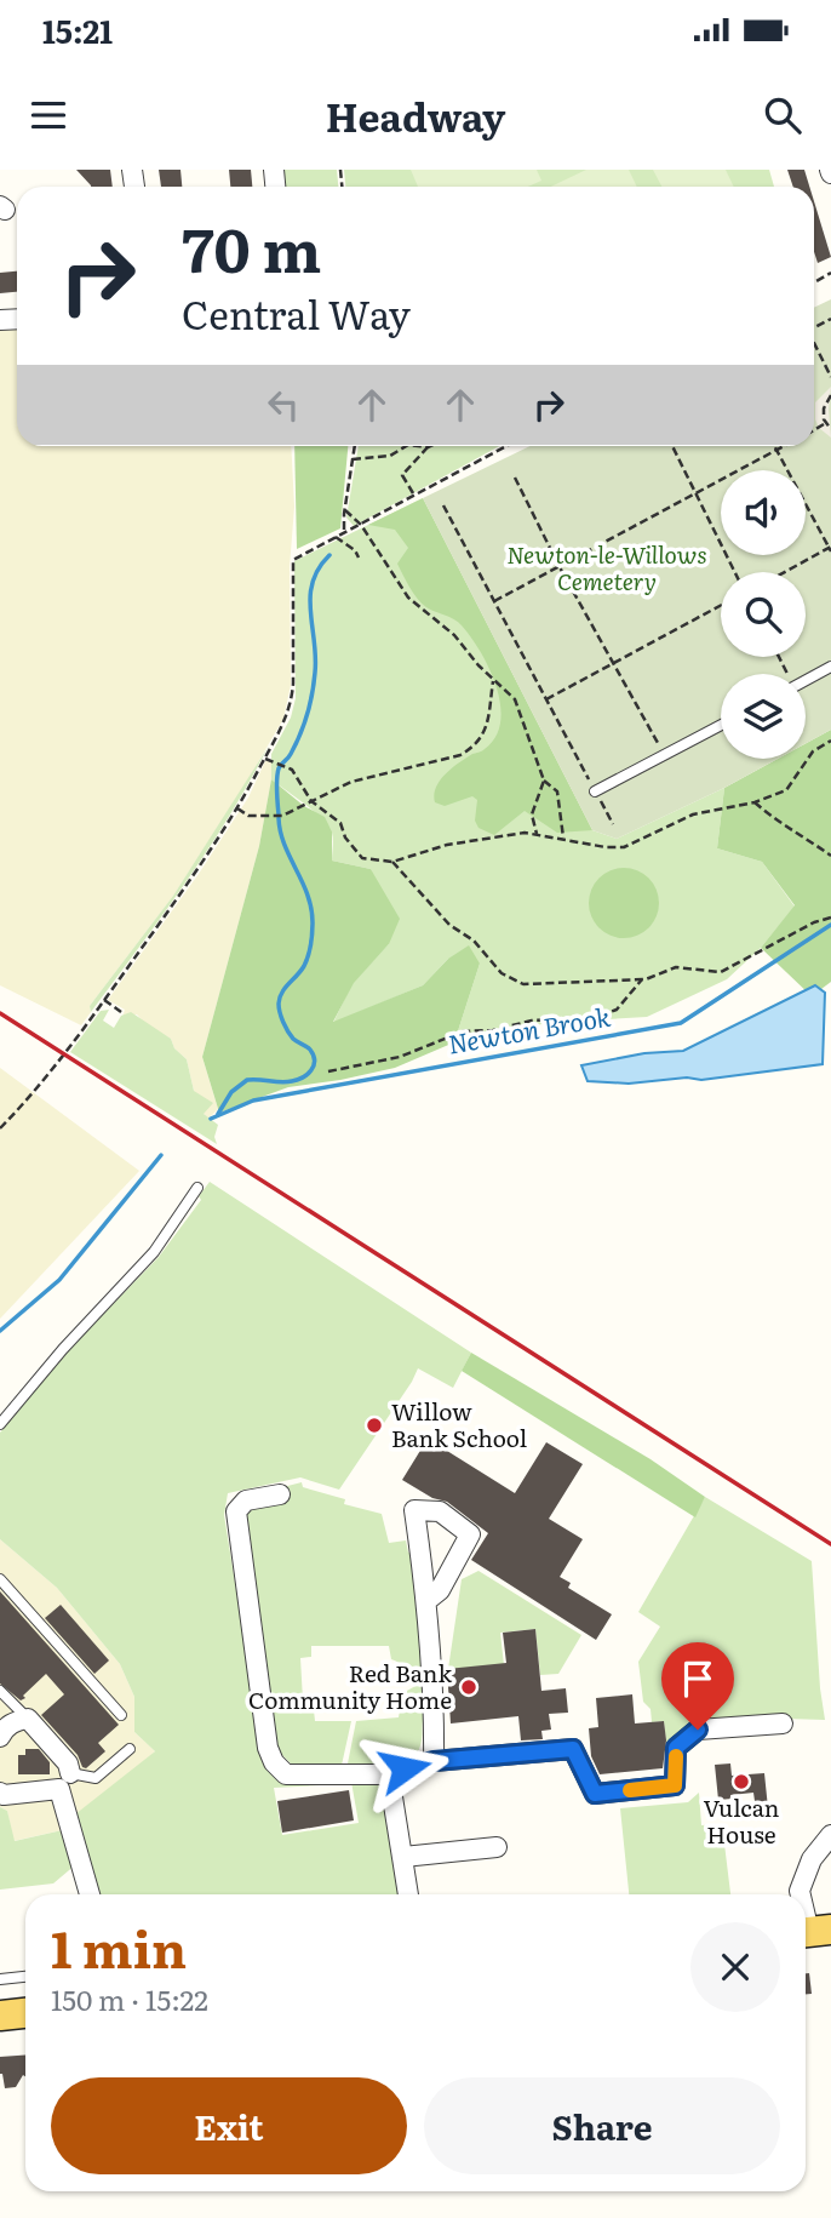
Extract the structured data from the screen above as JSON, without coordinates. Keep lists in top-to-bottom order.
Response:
{
  "water": ["Newton Brook"],
  "parks": ["Newton-le-Willows Cemetery"],
  "places": ["Willow Bank School", "Red Bank Community Home", "Vulcan House"],
  "page": {
    "status": "15:21",
    "header": "Headway",
    "turn": ["70 m", "Central Way"],
    "heading": ["1 min", "150 m · 15:22"],
    "buttons": ["Exit", "Share"]
  }
}
